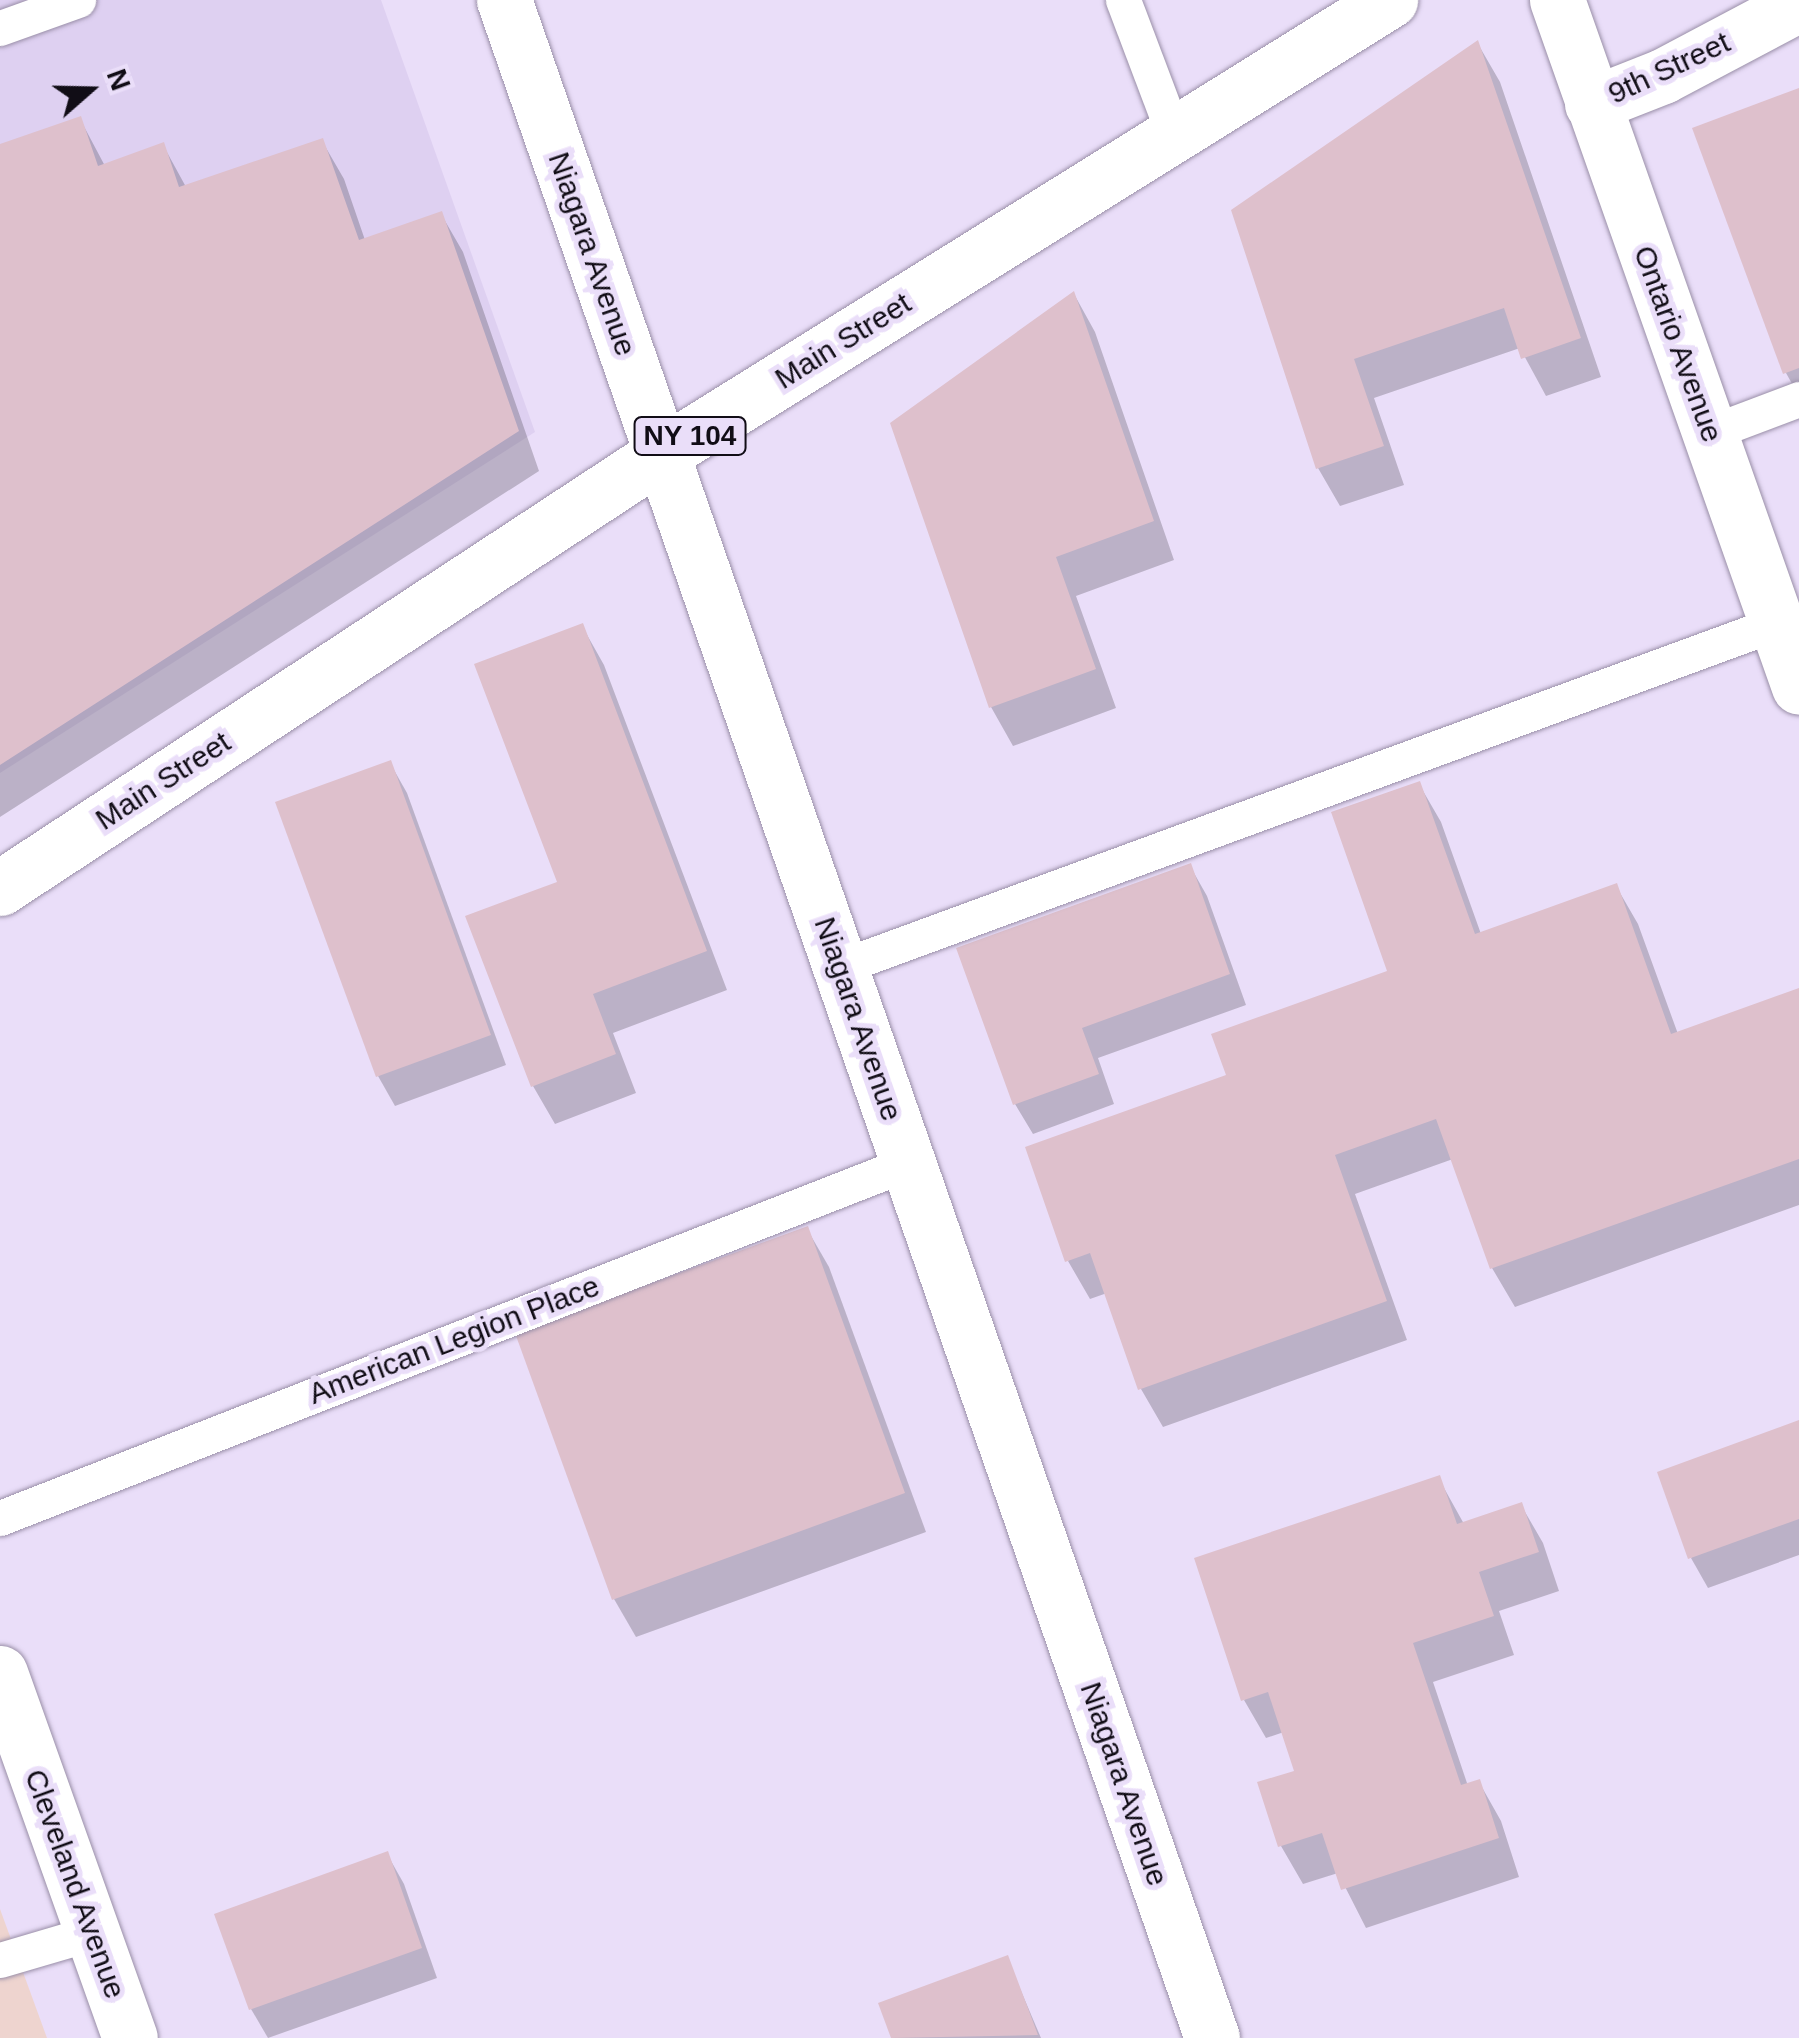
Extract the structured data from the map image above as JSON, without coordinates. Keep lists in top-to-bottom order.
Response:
{
  "streets": {
    "street": [
      "9th Street",
      "Niagara Avenue",
      "Main Street",
      "Ontario Avenue",
      "NY 104",
      "Cleveland Avenue"
    ],
    "lane": ["American Legion Place"]
  },
  "crossings": [
    ["9th Street", "Ontario Avenue"],
    ["Niagara Avenue", "Main Street"],
    ["Niagara Avenue", "American Legion Place"]
  ],
  "north": "right"
}
